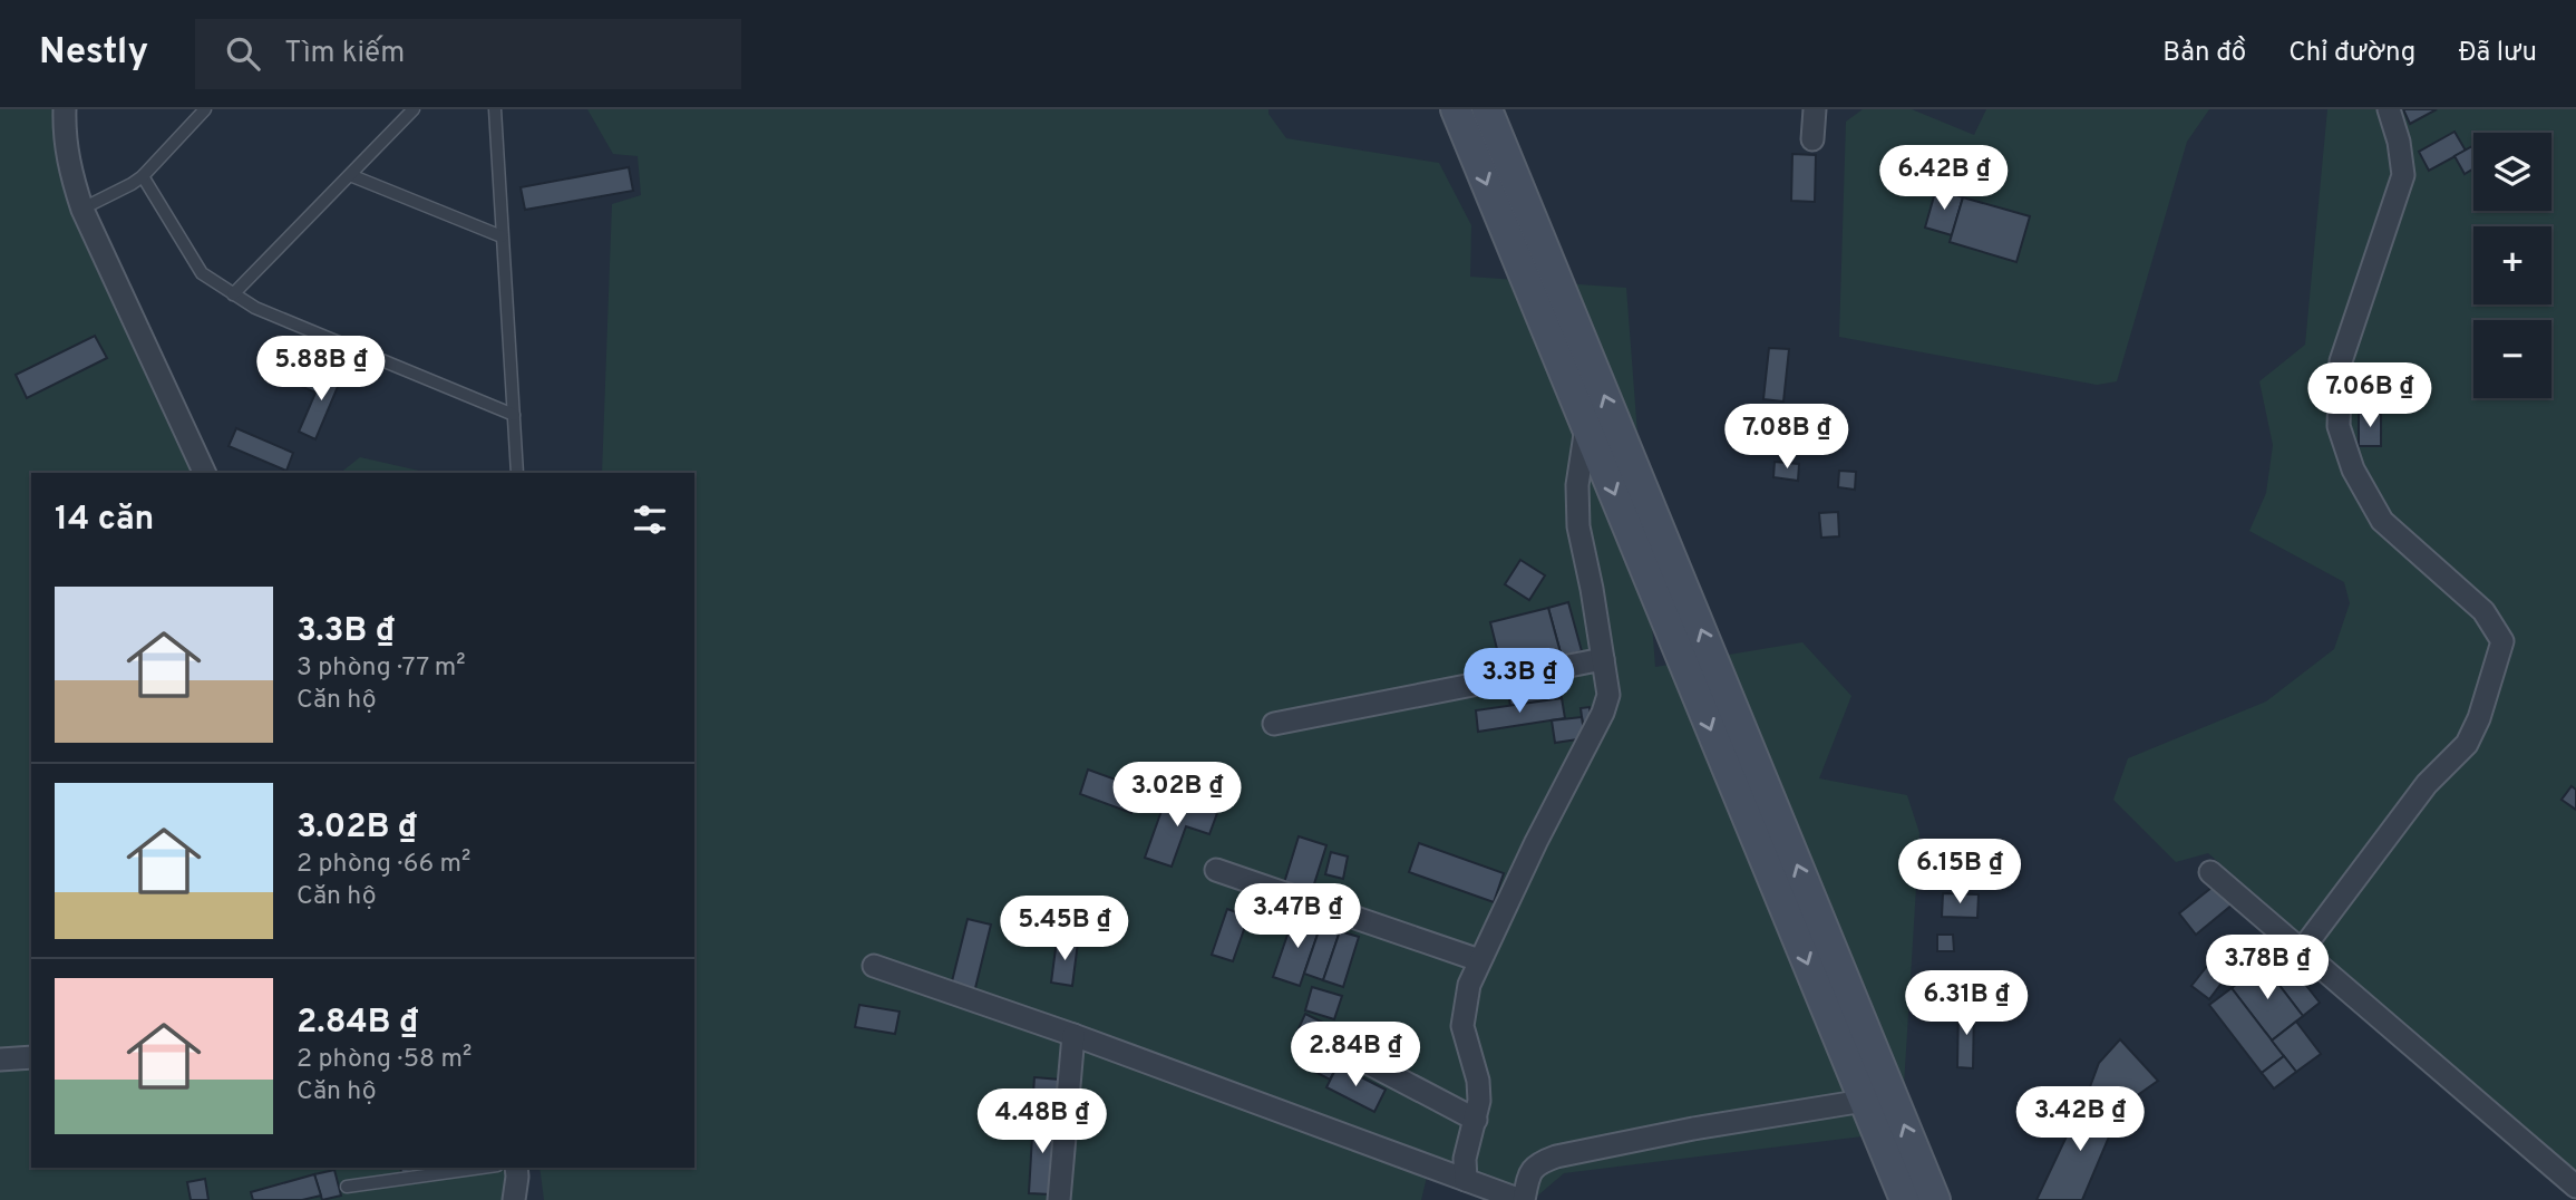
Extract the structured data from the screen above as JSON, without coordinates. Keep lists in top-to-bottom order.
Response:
{
  "page": {
    "header": "Nestly",
    "search": "Tìm kiếm",
    "nav": ["Bản đồ", "Chỉ đường", "Đã lưu"],
    "map_buttons": ["+", "−"],
    "price": [
      "6.42B ₫",
      "5.88B ₫",
      "7.06B ₫",
      "7.08B ₫",
      "3.3B ₫",
      "3.02B ₫",
      "6.15B ₫",
      "3.47B ₫",
      "5.45B ₫",
      "3.78B ₫",
      "6.31B ₫",
      "2.84B ₫",
      "3.42B ₫",
      "4.48B ₫"
    ],
    "heading": "14 căn",
    "list": [
      {
        "name": "3.3B ₫",
        "note": "3 phòng · 77 m² · Căn hộ"
      },
      {
        "name": "3.02B ₫",
        "note": "2 phòng · 66 m² · Căn hộ"
      },
      {
        "name": "2.84B ₫",
        "note": "2 phòng · 58 m² · Căn hộ"
      }
    ]
  }
}
